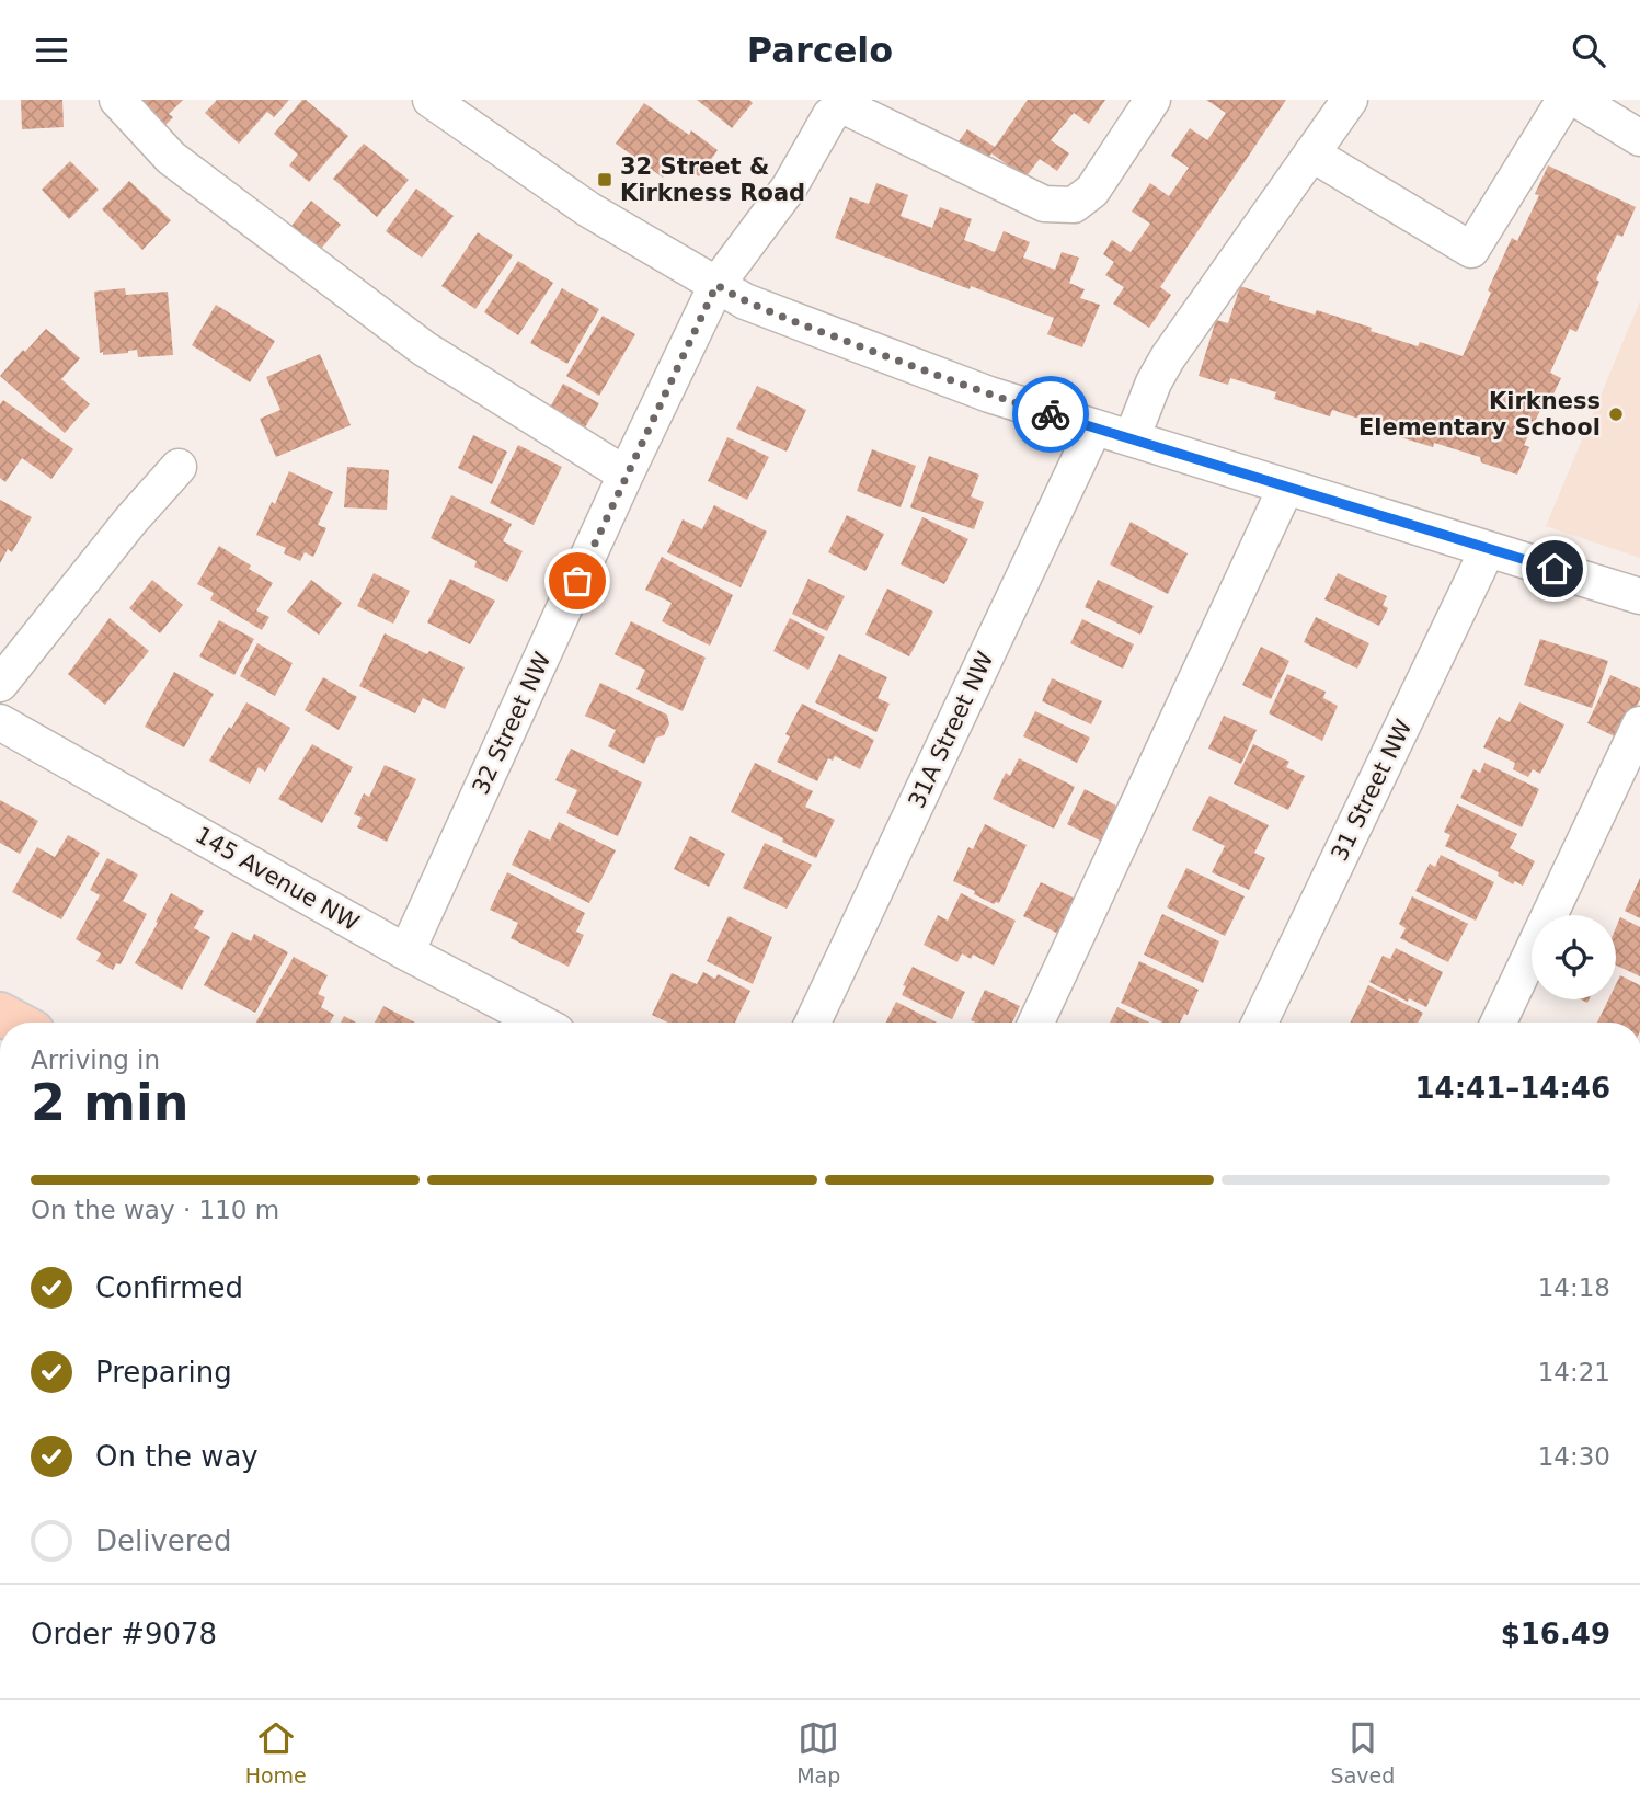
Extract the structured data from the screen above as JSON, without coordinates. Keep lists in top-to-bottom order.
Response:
{
  "streets": {
    "street": [
      "32 Street NW",
      "31A Street NW",
      "31 Street NW",
      "145 Avenue NW"
    ]
  },
  "crossings": [
    ["32 Street NW", "145 Avenue NW"]
  ],
  "places": {
    "transit": ["32 Street & Kirkness Road"],
    "other": ["Kirkness Elementary School"]
  },
  "page": {
    "header": "Parcelo",
    "heading": ["2 min", "Arriving in", "14:41–14:46"],
    "panel": ["Order #9078", "$16.49"],
    "bar": "On the way · 110 m",
    "list": [
      ["Confirmed", "14:18"],
      ["Preparing", "14:21"],
      ["On the way", "14:30"],
      "Delivered"
    ],
    "tabs": ["Home", "Map", "Saved"]
  }
}
